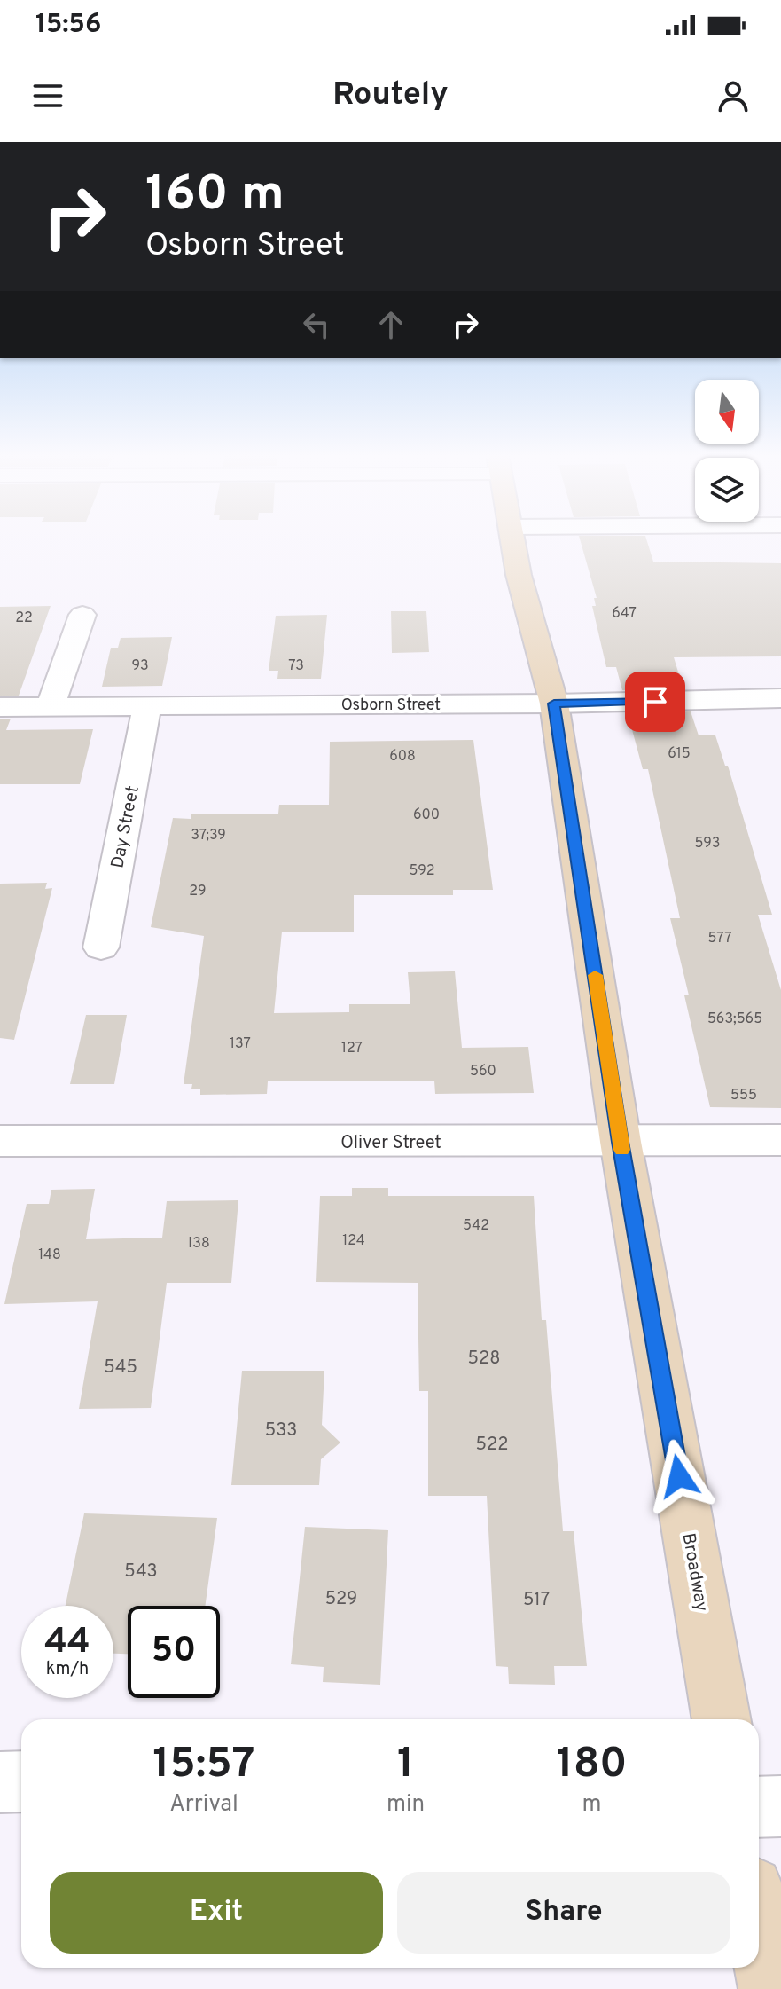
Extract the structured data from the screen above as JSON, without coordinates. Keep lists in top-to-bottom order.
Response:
{
  "streets": {
    "main road": ["Broadway"],
    "street": ["Osborn Street", "Day Street", "Oliver Street"]
  },
  "crossings": [
    ["Osborn Street", "Day Street"],
    ["Osborn Street", "Broadway"],
    ["Oliver Street", "Broadway"]
  ],
  "house_numbers": [
    "647",
    "22",
    "93",
    "73",
    "615",
    "608",
    "600",
    "37;39",
    "593",
    "592",
    "29",
    "577",
    "563;565",
    "137",
    "127",
    "560",
    "555",
    "542",
    "124",
    "138",
    "148",
    "528",
    "545",
    "533",
    "522",
    "543",
    "529",
    "517"
  ],
  "north": "bottom",
  "page": {
    "status": "15:56",
    "header": "Routely",
    "turn": ["160 m", "Osborn Street"],
    "speed": "44 km/h",
    "limit": "50",
    "eta": [
      "15:57",
      "Arrival",
      "1",
      "min",
      "180",
      "m"
    ],
    "buttons": ["Exit", "Share"]
  }
}
